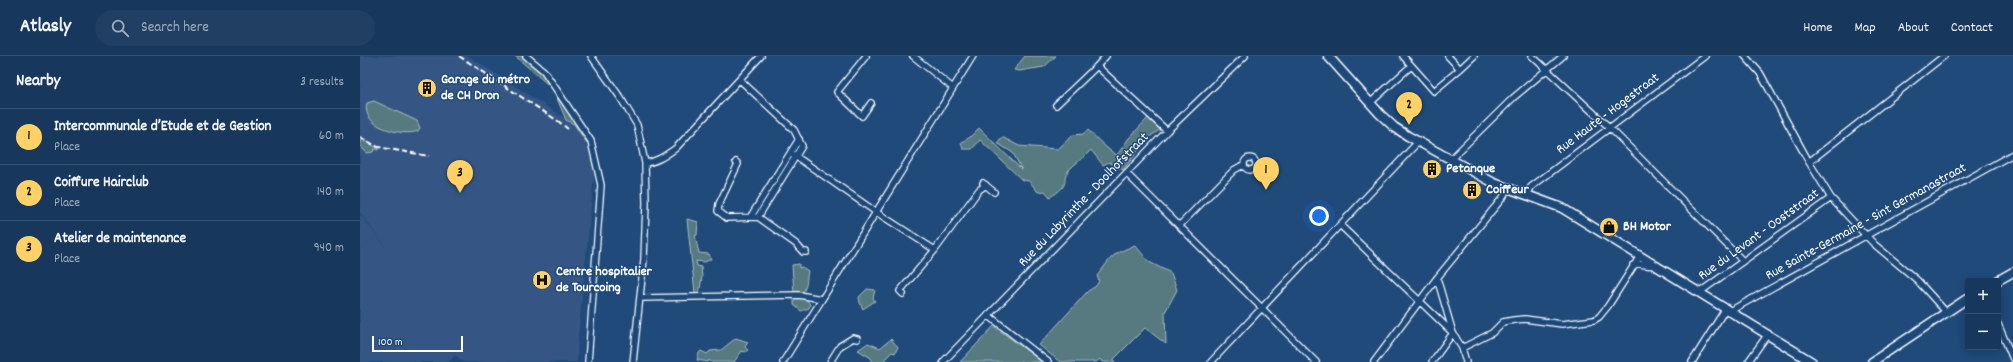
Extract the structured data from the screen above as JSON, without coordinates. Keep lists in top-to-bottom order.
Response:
{
  "streets": {
    "street": [
      "Rue Haute - Hogestraat",
      "Rue du Labyrinthe - Doolhofstraat",
      "Rue Sainte-Germaine - Sint Germanastraat",
      "Rue du Levant - Ooststraat"
    ]
  },
  "places": {
    "building": ["Garage du métro de CH Dron", "Petanque", "Coiffeur"],
    "shop": ["BH Motor"],
    "hospital": ["Centre hospitalier de Tourcoing"]
  },
  "scale_bar": "100 m",
  "page": {
    "header": "Atlasly",
    "search": "Search here",
    "nav": [
      "Home",
      "Map",
      "About",
      "Contact"
    ],
    "heading": ["Nearby", "3 results"],
    "pins": ["2", "1", "3"],
    "list": [
      {
        "mark": "1",
        "name": "Intercommunale d’Etude et de Gestion",
        "note": "Place",
        "value": "60 m"
      },
      {
        "mark": "2",
        "name": "Coiffure Hairclub",
        "note": "Place",
        "value": "140 m"
      },
      {
        "mark": "3",
        "name": "Atelier de maintenance",
        "note": "Place",
        "value": "940 m"
      }
    ],
    "map_buttons": ["+", "−"],
    "scale": "100 m"
  }
}
